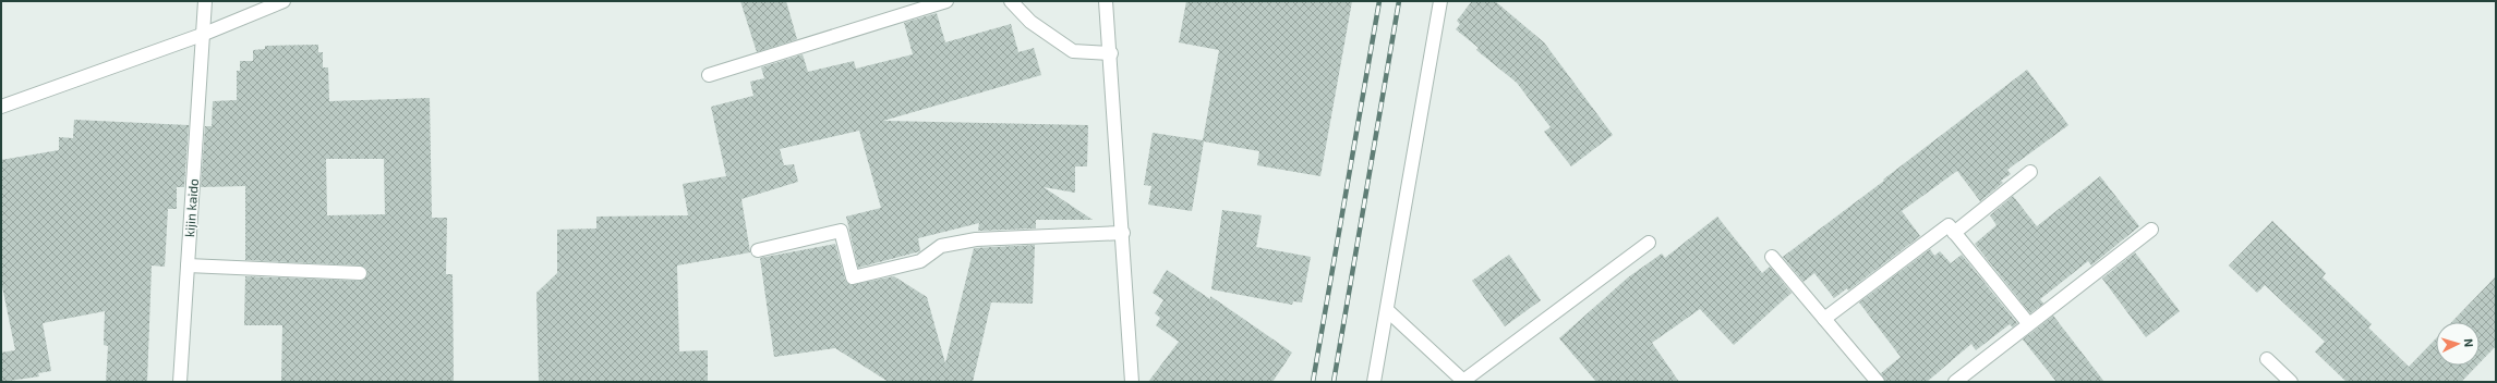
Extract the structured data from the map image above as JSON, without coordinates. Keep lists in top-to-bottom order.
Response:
{
  "streets": {
    "street": ["kijin kaido"]
  },
  "north": "right"
}
